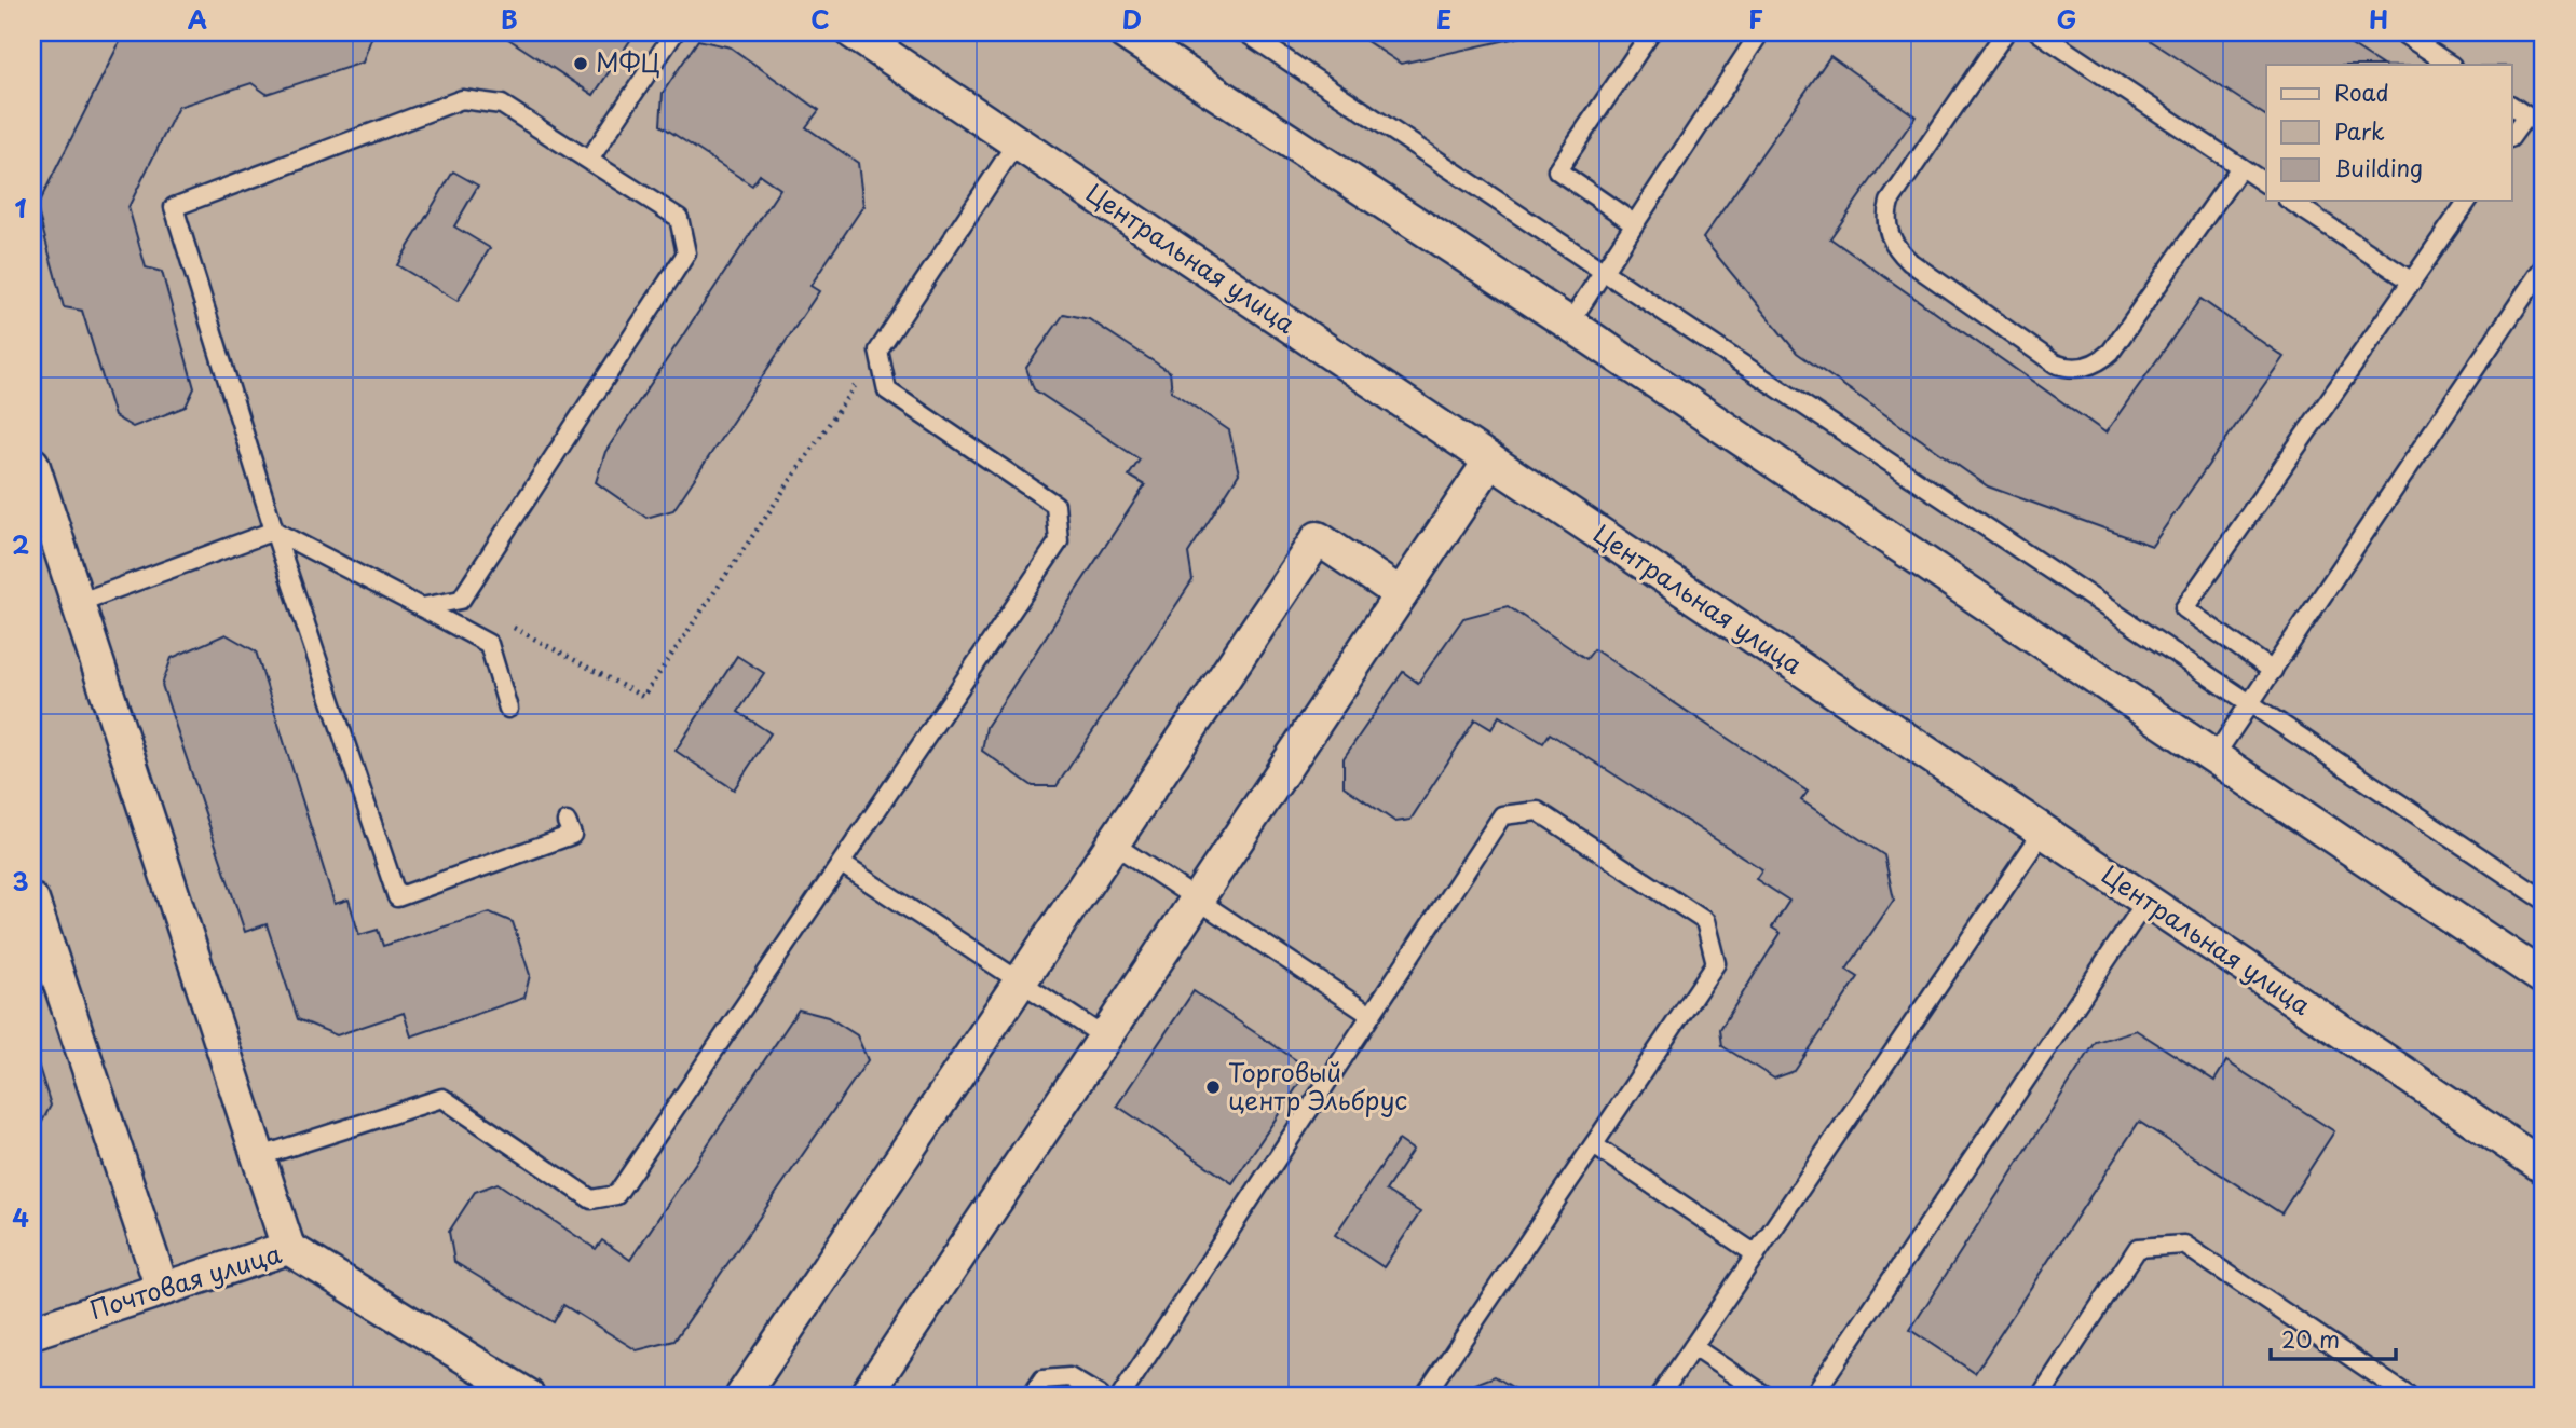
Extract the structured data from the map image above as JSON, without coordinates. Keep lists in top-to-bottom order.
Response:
{
  "streets": {
    "street": ["Центральная улица", "Почтовая улица"]
  },
  "places": ["МФЦ", "Торговый центр Эльбрус"],
  "legend": ["Road", "Park", "Building"],
  "scale_bar": "20 m",
  "grid": {
    "columns": [
      "A",
      "B",
      "C",
      "D",
      "E",
      "F",
      "G",
      "H"
    ],
    "rows": [
      "1",
      "2",
      "3",
      "4"
    ]
  }
}
